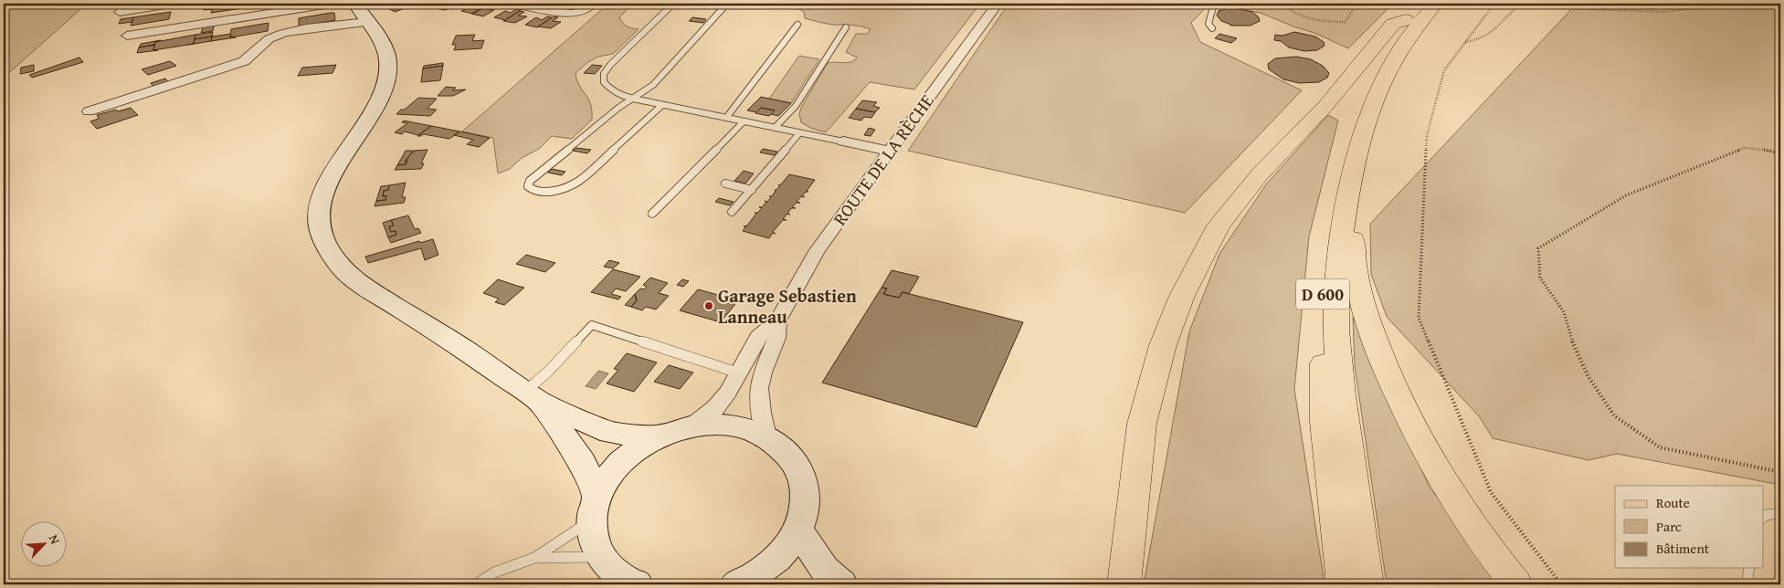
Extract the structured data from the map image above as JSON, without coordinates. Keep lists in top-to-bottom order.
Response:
{
  "streets": {
    "main road": ["D 600"],
    "street": ["ROUTE DE LA RÈCHE"]
  },
  "places": ["Garage Sebastien Lanneau"],
  "legend": ["Route", "Parc", "Bâtiment"],
  "north": "top right"
}
